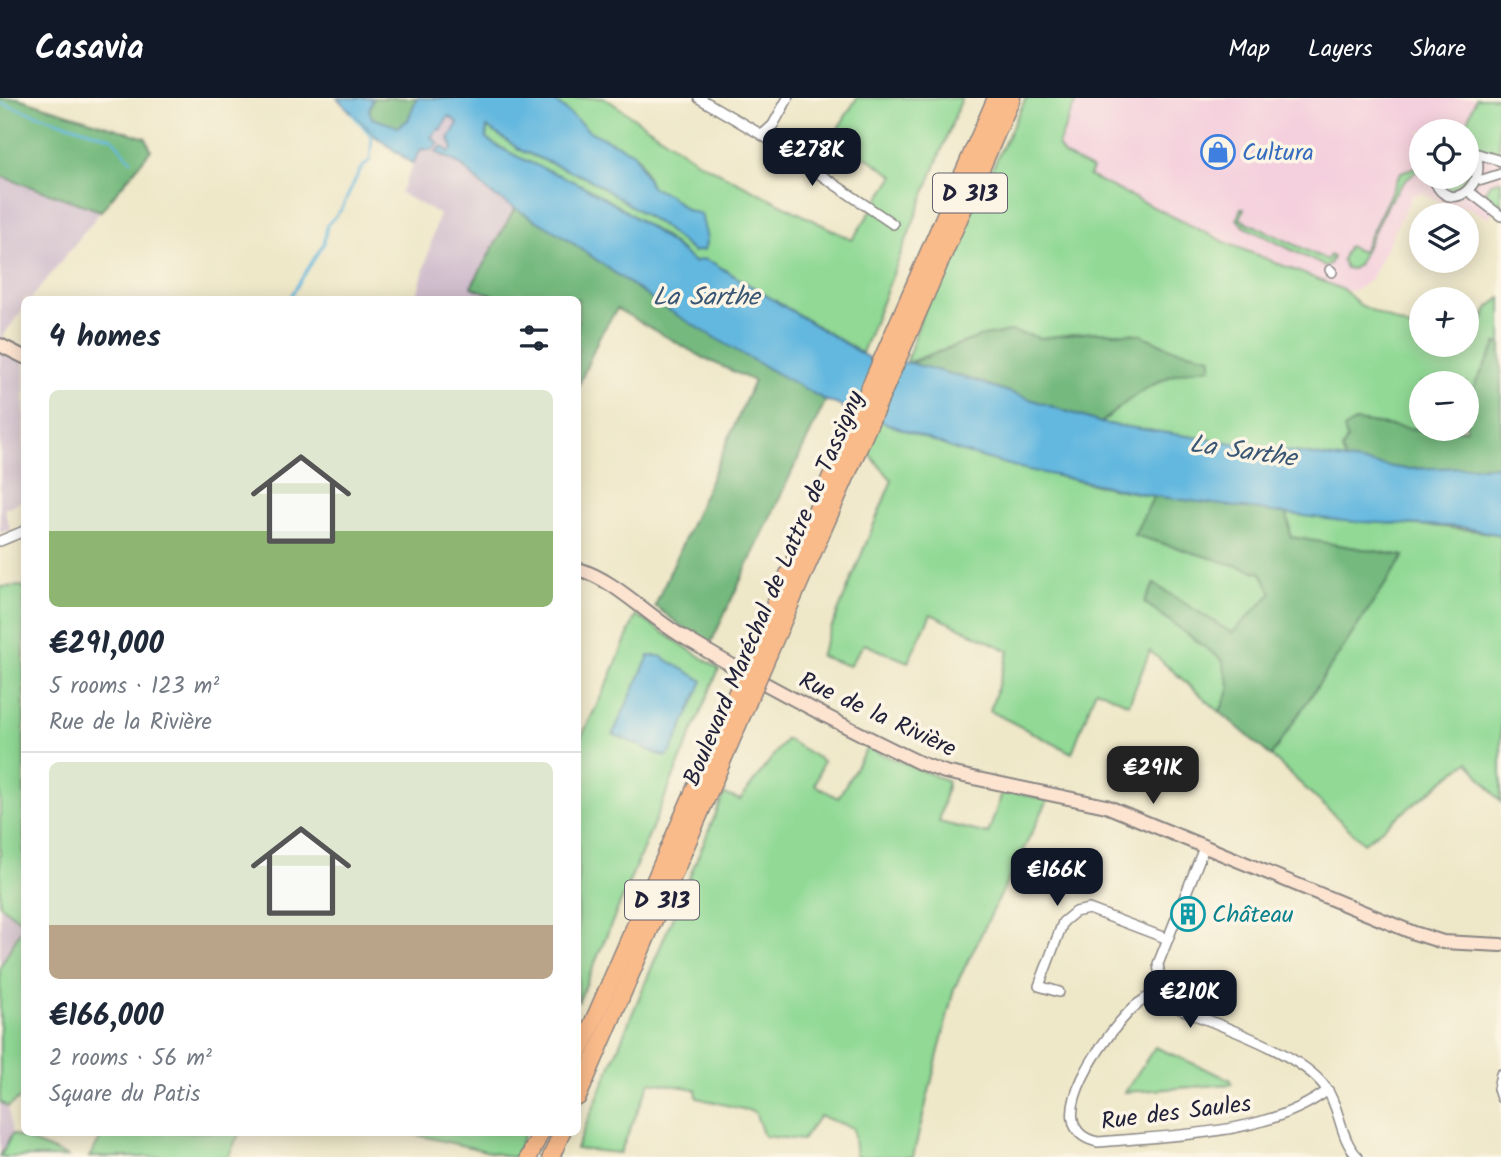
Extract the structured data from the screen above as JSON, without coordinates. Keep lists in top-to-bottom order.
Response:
{
  "streets": {
    "highway": ["D 313", "Boulevard Maréchal de Lattre de Tassigny"],
    "street": ["Rue de la Rivière", "Rue des Saules"]
  },
  "water": ["La Sarthe"],
  "places": {
    "shop": ["Cultura"],
    "building": ["Château"]
  },
  "page": {
    "header": "Casavia",
    "nav": ["Map", "Layers", "Share"],
    "map_buttons": ["+", "−"],
    "price": [
      "€278K",
      "€291K",
      "€166K",
      "€210K"
    ],
    "heading": "4 homes",
    "list": [
      {
        "name": "€291,000",
        "note": "5 rooms · 123 m² · Rue de la Rivière"
      },
      {
        "name": "€166,000",
        "note": "2 rooms · 56 m² · Square du Patis"
      }
    ]
  }
}
